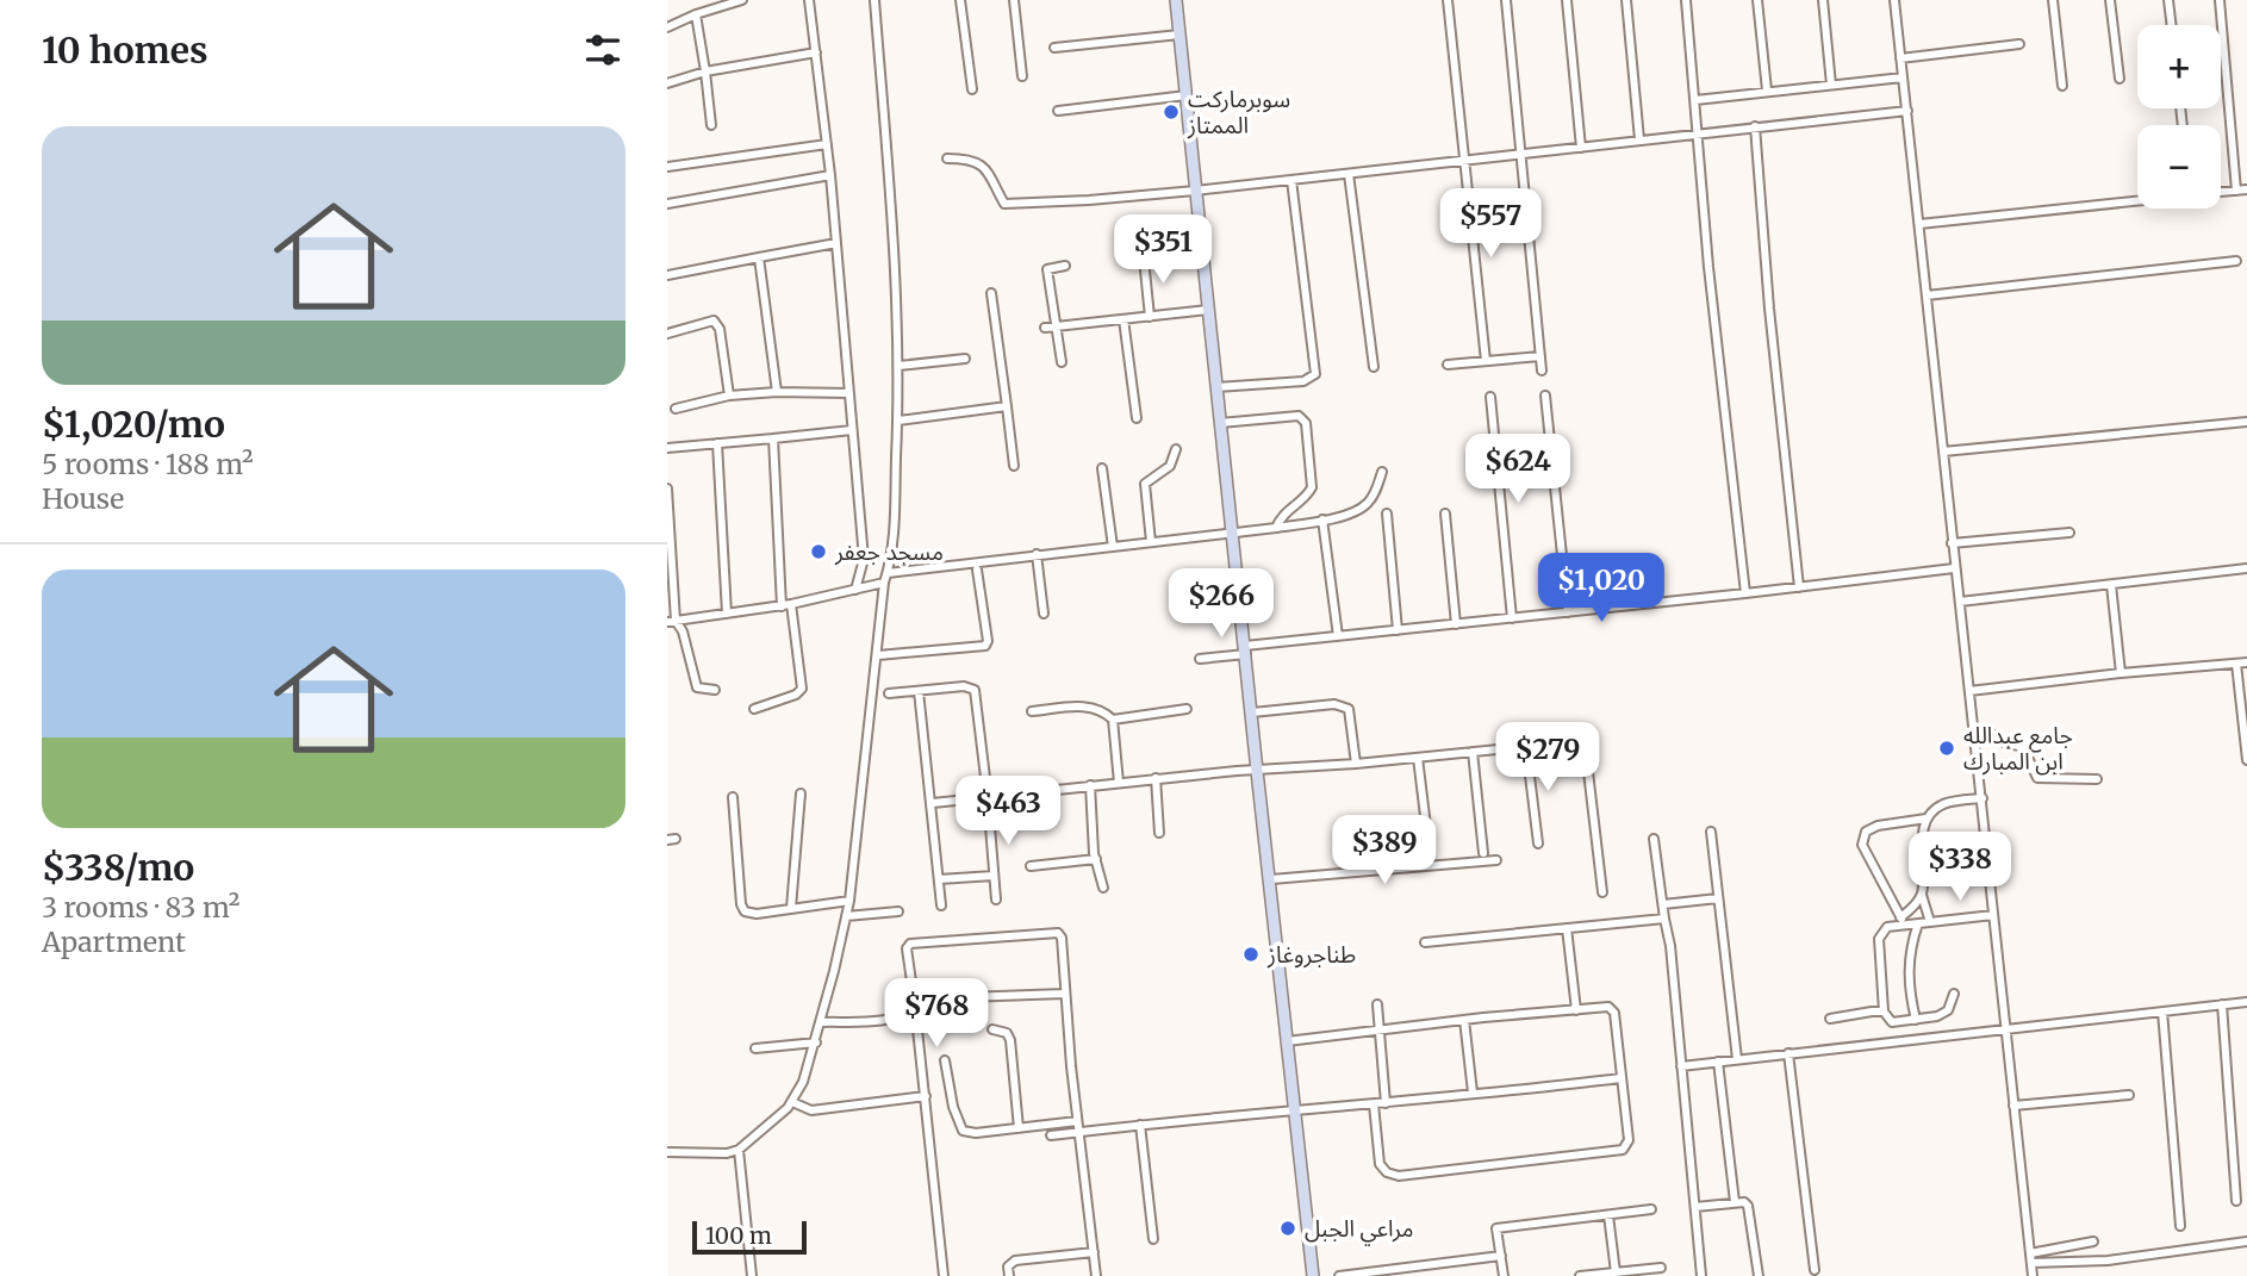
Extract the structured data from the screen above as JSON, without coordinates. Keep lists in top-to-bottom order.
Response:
{
  "places": [
    "سوبرماركت الممتاز",
    "مسجد جعفر",
    "جامع عبدالله ابن المبارك",
    "طناجروغاز",
    "مراعي الجبل"
  ],
  "scale_bar": "100 m",
  "page": {
    "heading": "10 homes",
    "map_buttons": ["+", "−"],
    "list": [
      {
        "name": "$1,020/mo",
        "note": "5 rooms · 188 m² · House"
      },
      {
        "name": "$338/mo",
        "note": "3 rooms · 83 m² · Apartment"
      }
    ],
    "price": [
      "$557",
      "$351",
      "$624",
      "$1,020",
      "$266",
      "$279",
      "$463",
      "$389",
      "$338",
      "$768"
    ],
    "scale": "100 m"
  }
}
